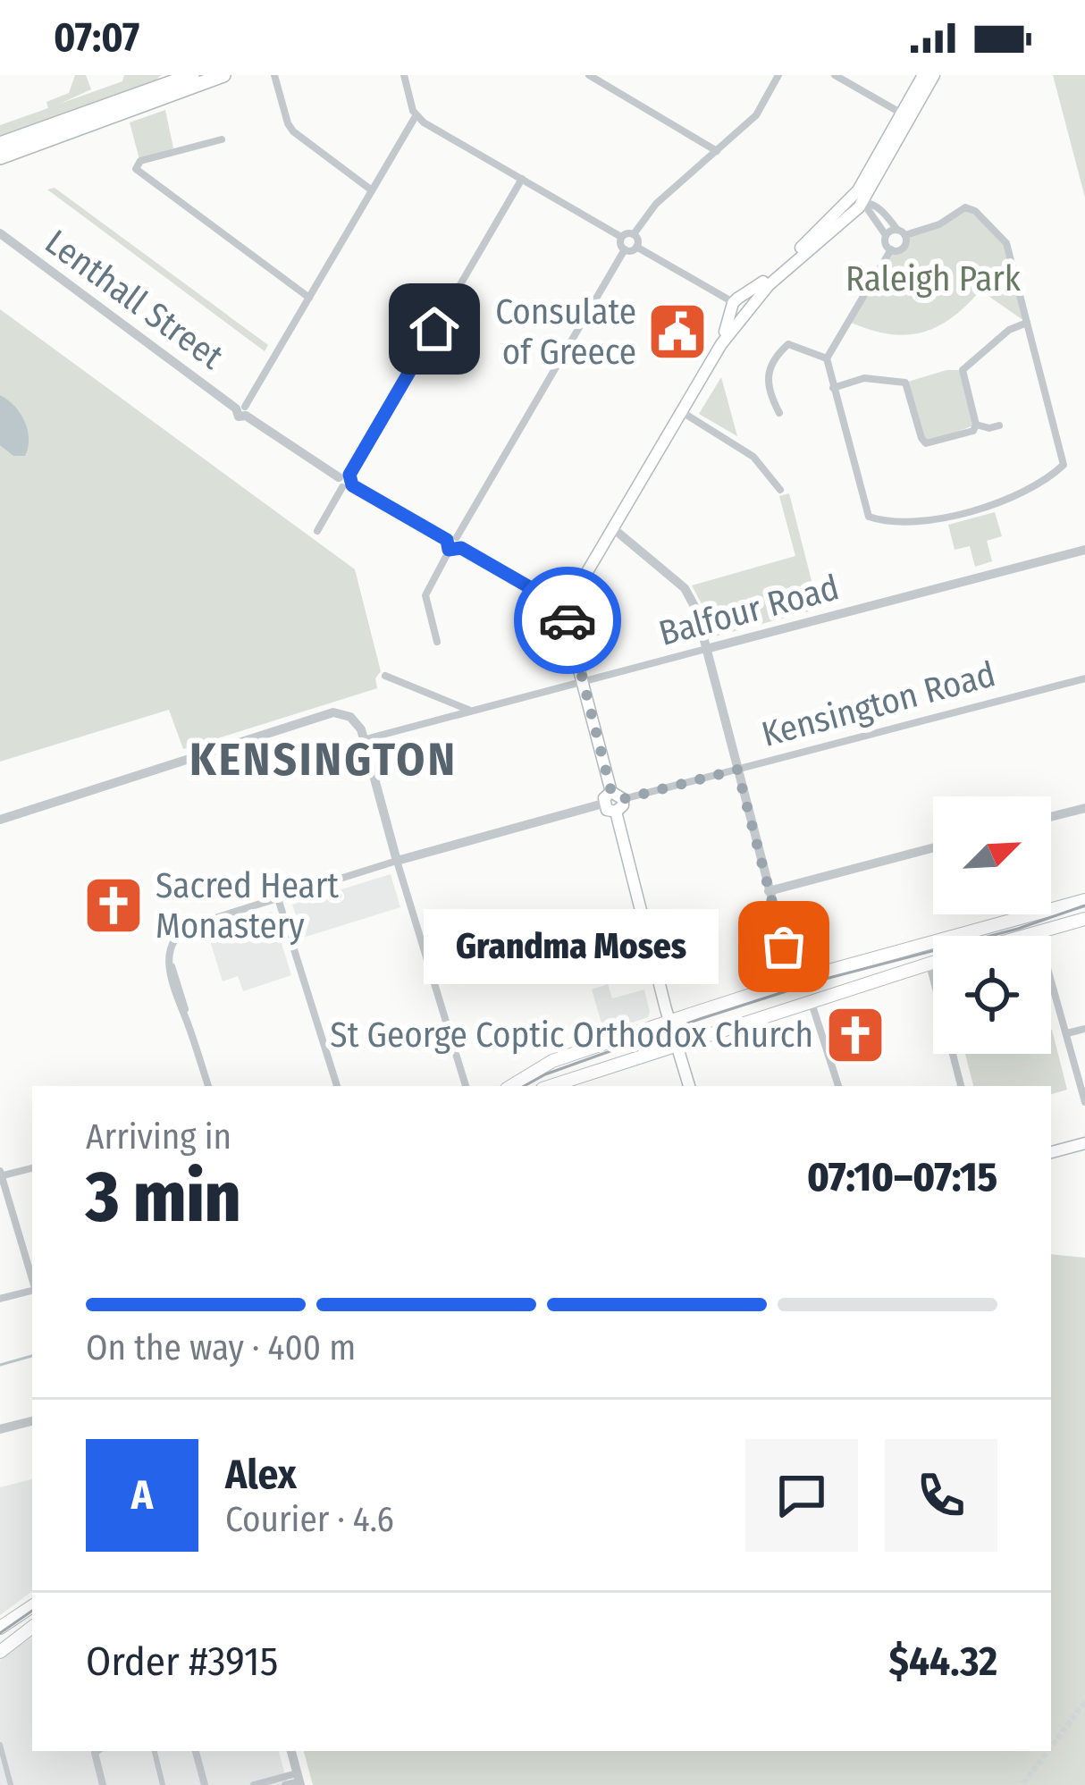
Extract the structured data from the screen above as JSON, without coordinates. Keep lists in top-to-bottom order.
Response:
{
  "streets": {
    "street": ["Lenthall Street", "Balfour Road", "Kensington Road"]
  },
  "districts": ["KENSINGTON"],
  "parks": ["Raleigh Park"],
  "places": {
    "public building": ["Consulate of Greece"],
    "church": ["Sacred Heart Monastery", "St George Coptic Orthodox Church"],
    "other": ["Grandma Moses"]
  },
  "north": "top right",
  "page": {
    "status": "07:07",
    "bubble": "Grandma Moses",
    "heading": ["3 min", "Arriving in", "07:10–07:15"],
    "panel": [
      "Alex",
      "Courier · 4.6",
      "Order #3915",
      "$44.32"
    ],
    "bar": "On the way · 400 m",
    "round": "A"
  }
}
